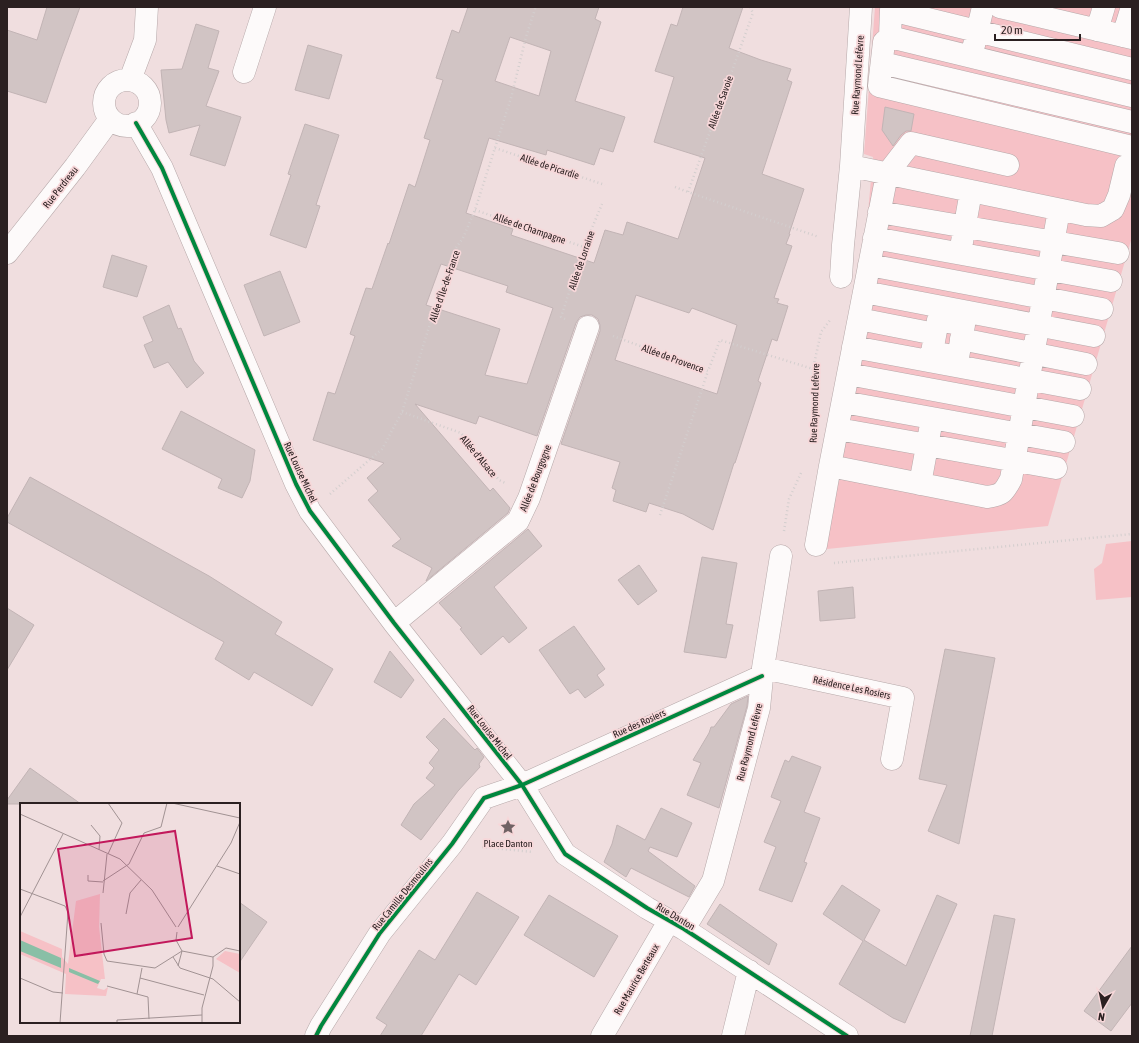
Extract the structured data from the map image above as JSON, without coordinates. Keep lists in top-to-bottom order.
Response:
{
  "streets": {
    "street": [
      "Rue Raymond Lefèvre",
      "Rue Perdreau",
      "Rue Louise Michel",
      "Allée de Bourgogne",
      "Résidence Les Rosiers",
      "Rue des Rosiers",
      "Rue Camille Desmoulins",
      "Rue Danton",
      "Rue Maurice Berteaux"
    ],
    "path": [
      "Allée de Savoie",
      "Allée de Picardie",
      "Allée de Champagne",
      "Allée de Lorraine",
      "Allée d'Île-de-France",
      "Allée de Provence",
      "Allée d'Alsace"
    ]
  },
  "crossings": [
    ["Rue Raymond Lefèvre", "Allée de Provence"],
    ["Rue Raymond Lefèvre", "Résidence Les Rosiers"],
    ["Rue Raymond Lefèvre", "Rue des Rosiers"],
    ["Rue Raymond Lefèvre", "Rue Danton"],
    ["Rue Raymond Lefèvre", "Rue Maurice Berteaux"],
    ["Allée de Picardie", "Allée d'Île-de-France"],
    ["Rue Perdreau", "Rue Louise Michel"],
    ["Allée de Champagne", "Allée de Lorraine"],
    ["Allée de Champagne", "Allée d'Île-de-France"],
    ["Allée de Lorraine", "Allée de Provence"],
    ["Allée d'Île-de-France", "Allée d'Alsace"],
    ["Allée d'Île-de-France", "Rue Louise Michel"],
    ["Allée de Provence", "Allée de Bourgogne"],
    ["Allée d'Alsace", "Allée de Bourgogne"],
    ["Rue Louise Michel", "Allée de Bourgogne"],
    ["Rue Louise Michel", "Rue des Rosiers"],
    ["Rue Louise Michel", "Rue Camille Desmoulins"],
    ["Rue Louise Michel", "Rue Danton"],
    ["Résidence Les Rosiers", "Rue des Rosiers"],
    ["Rue des Rosiers", "Rue Camille Desmoulins"],
    ["Rue des Rosiers", "Rue Danton"],
    ["Rue Camille Desmoulins", "Rue Danton"],
    ["Rue Danton", "Rue Maurice Berteaux"]
  ],
  "places": {
    "place": ["Place Danton"]
  },
  "scale_bar": "20 m",
  "north": "bottom"
}
